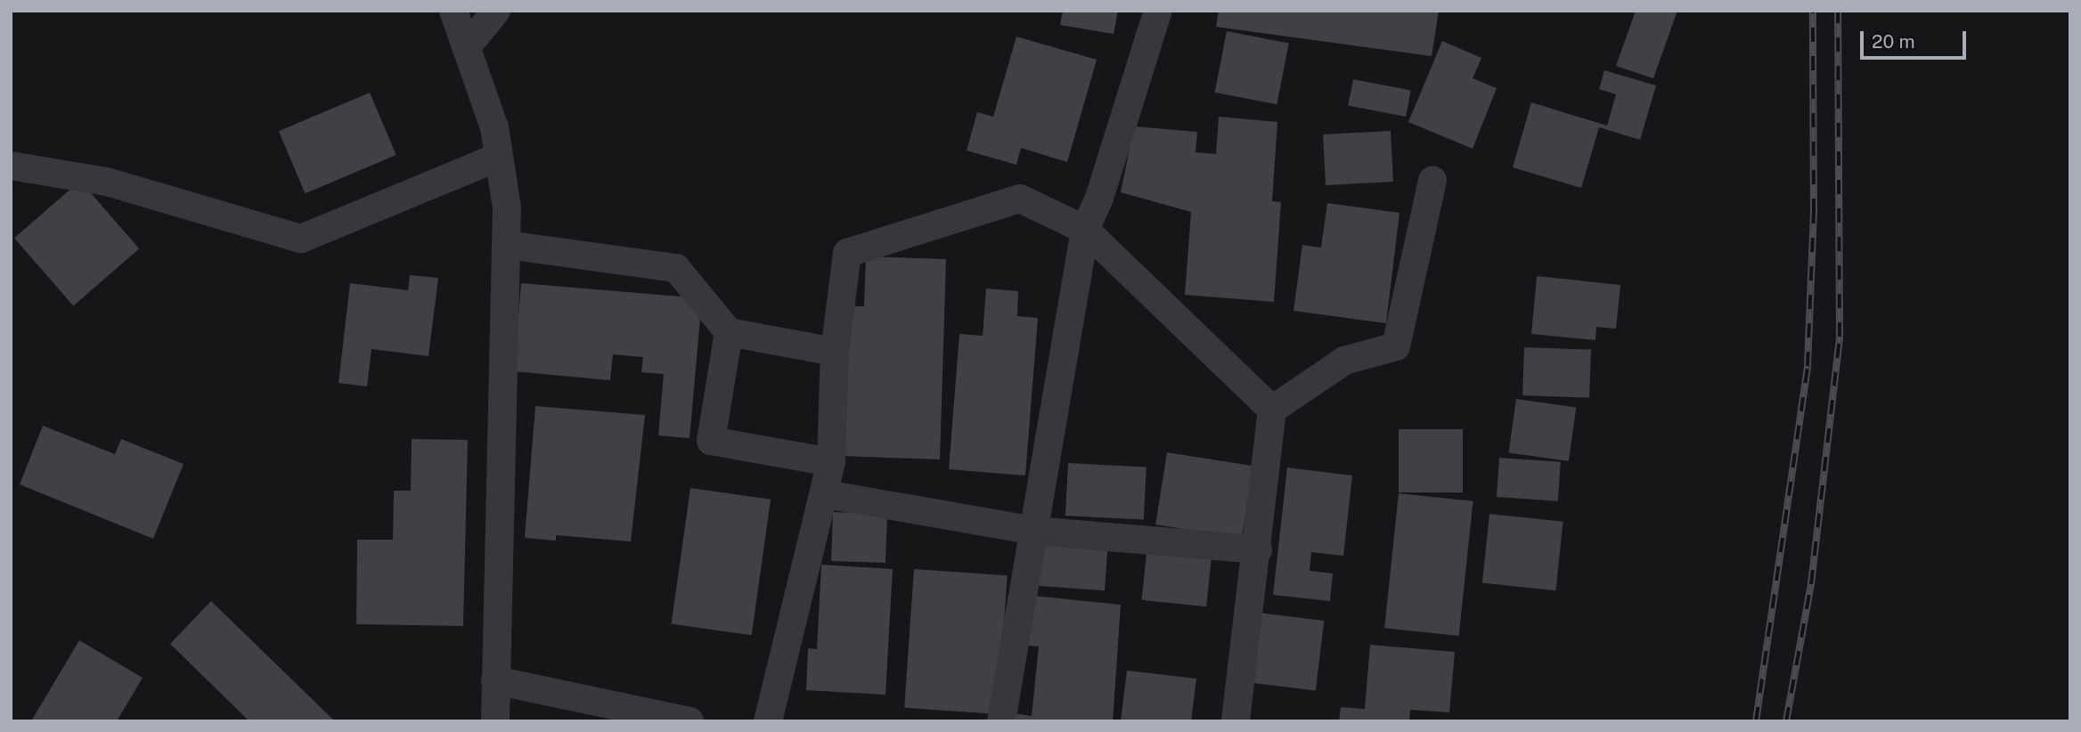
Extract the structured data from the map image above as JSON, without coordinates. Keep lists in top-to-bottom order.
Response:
{
  "scale_bar": "20 m"
}
